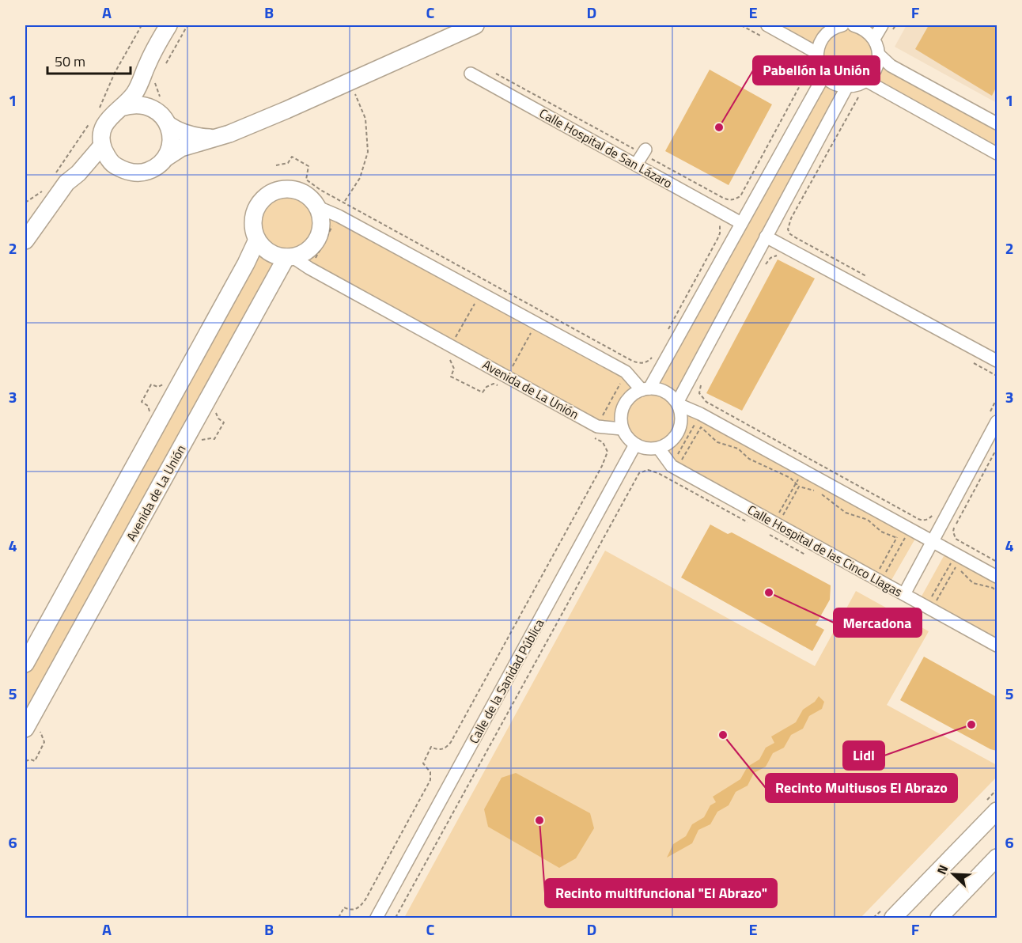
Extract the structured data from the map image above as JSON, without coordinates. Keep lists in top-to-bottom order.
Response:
{
  "streets": {
    "main road": ["Avenida de La Unión"],
    "street": ["Calle Hospital de San Lázaro", "Calle Hospital de las Cinco Llagas", "Calle de la Sanidad Pública"]
  },
  "crossings": [
    ["Avenida de La Unión", "Calle Hospital de las Cinco Llagas"],
    ["Avenida de La Unión", "Calle de la Sanidad Pública"],
    ["Calle Hospital de las Cinco Llagas", "Calle de la Sanidad Pública"]
  ],
  "places": [
    "Pabellón la Unión",
    "Mercadona",
    "Lidl",
    "Recinto Multiusos El Abrazo",
    "Recinto multifuncional \"El Abrazo\""
  ],
  "scale_bar": "50 m",
  "north": "top left",
  "grid": {
    "columns": [
      "A",
      "B",
      "C",
      "D",
      "E",
      "F"
    ],
    "rows": [
      "1",
      "2",
      "3",
      "4",
      "5",
      "6"
    ]
  }
}
